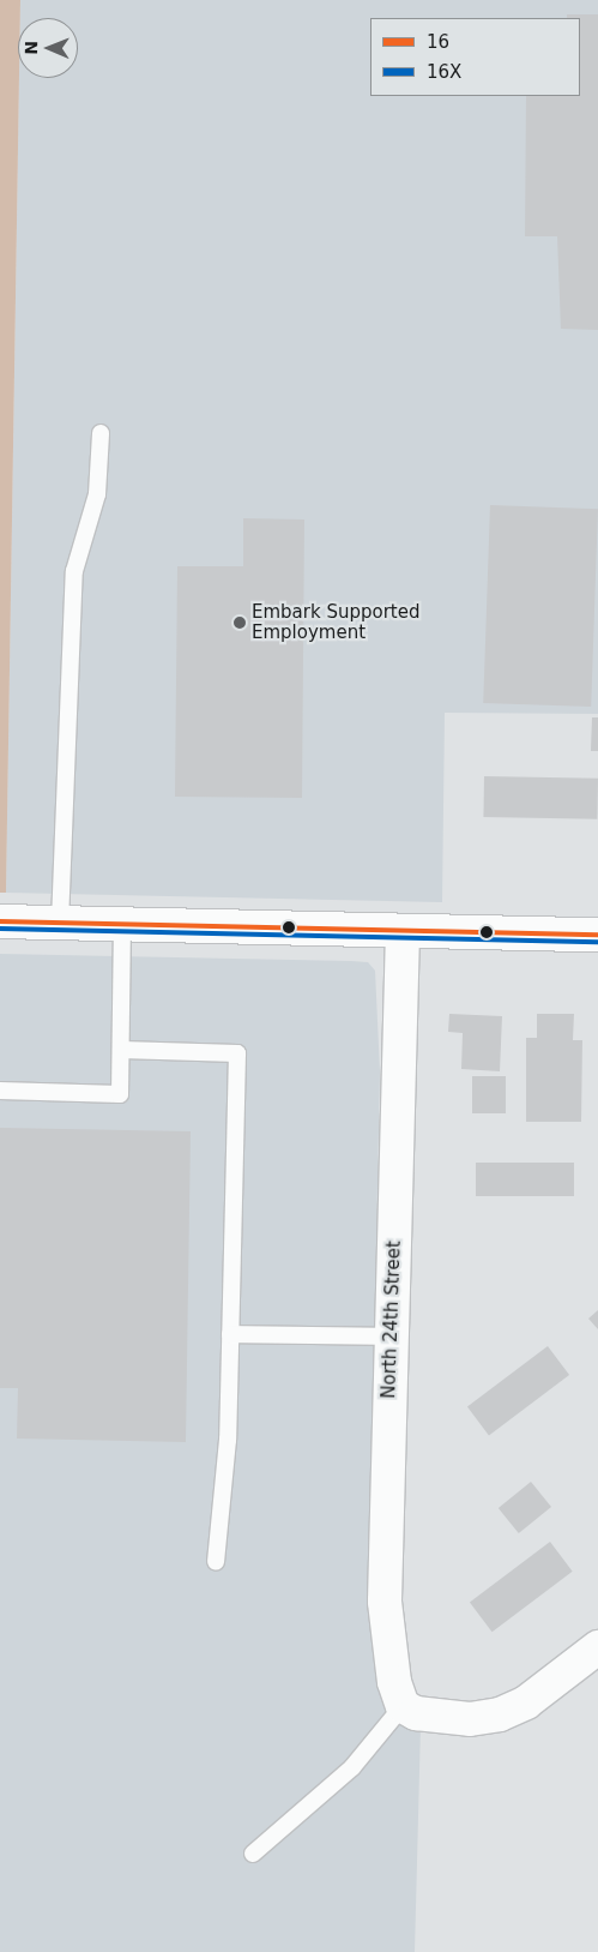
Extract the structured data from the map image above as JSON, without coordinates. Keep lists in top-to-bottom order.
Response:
{
  "streets": {
    "street": ["North 24th Street"]
  },
  "places": ["Embark Supported Employment"],
  "lines": ["transit line 16", "transit line 16X"],
  "legend": ["16", "16X"],
  "north": "left"
}
